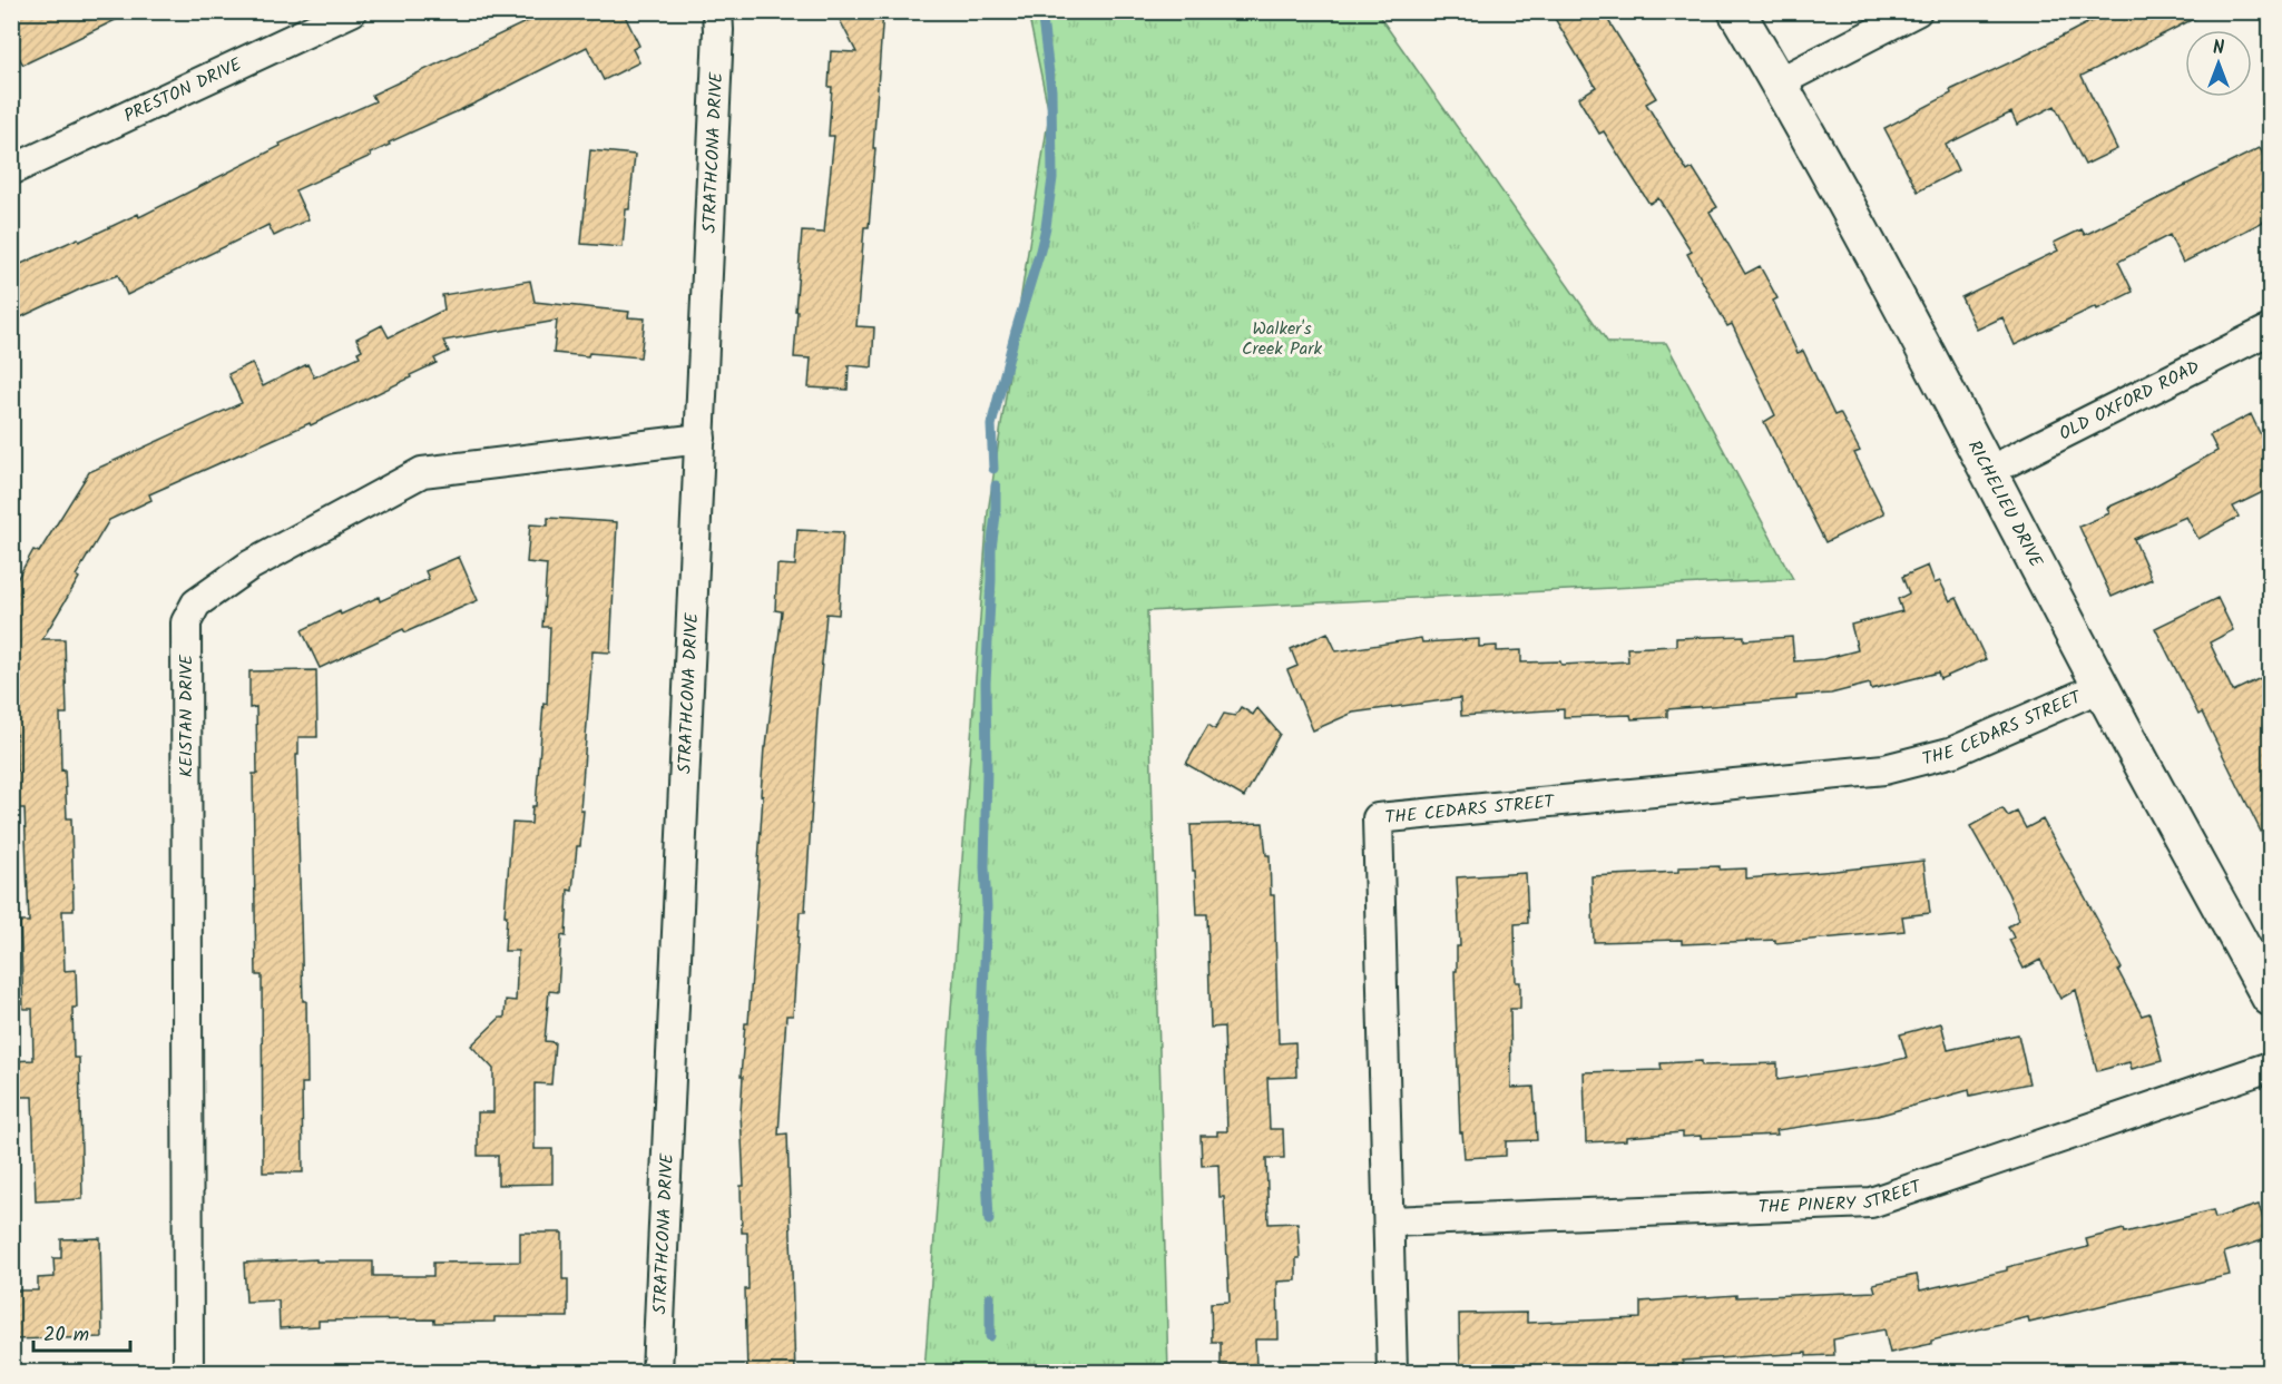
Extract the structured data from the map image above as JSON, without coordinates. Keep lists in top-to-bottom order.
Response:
{
  "streets": {
    "street": [
      "PRESTON DRIVE",
      "STRATHCONA DRIVE",
      "OLD OXFORD ROAD",
      "RICHELIEU DRIVE",
      "KEISTAN DRIVE",
      "THE CEDARS STREET",
      "THE PINERY STREET"
    ]
  },
  "crossings": [
    ["STRATHCONA DRIVE", "KEISTAN DRIVE"],
    ["OLD OXFORD ROAD", "RICHELIEU DRIVE"],
    ["RICHELIEU DRIVE", "THE CEDARS STREET"],
    ["THE CEDARS STREET", "THE PINERY STREET"]
  ],
  "parks": ["Walker's Creek Park"],
  "scale_bar": "20 m",
  "north": "top"
}
